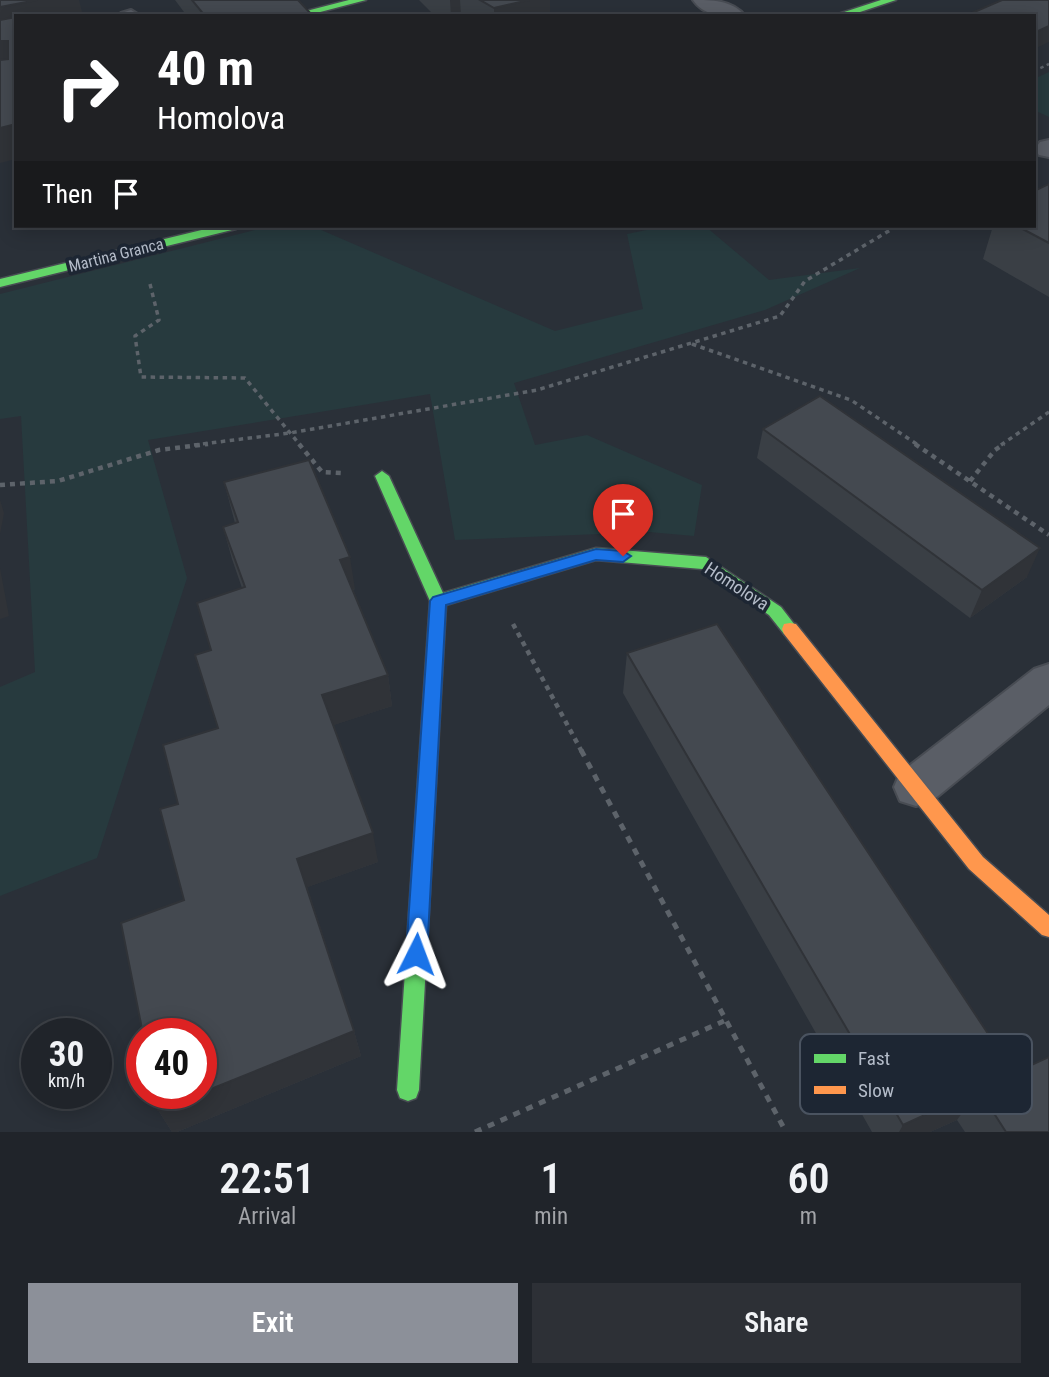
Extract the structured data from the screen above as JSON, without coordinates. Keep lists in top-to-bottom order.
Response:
{
  "streets": {
    "street": ["Martina Granca", "Homolova"]
  },
  "legend": ["Fast", "Slow"],
  "page": {
    "turn": ["40 m", "Homolova"],
    "then": "Then",
    "speed": "30 km/h",
    "limit": "40",
    "eta": [
      "22:51",
      "Arrival",
      "1",
      "min",
      "60",
      "m"
    ],
    "buttons": ["Exit", "Share"]
  }
}
